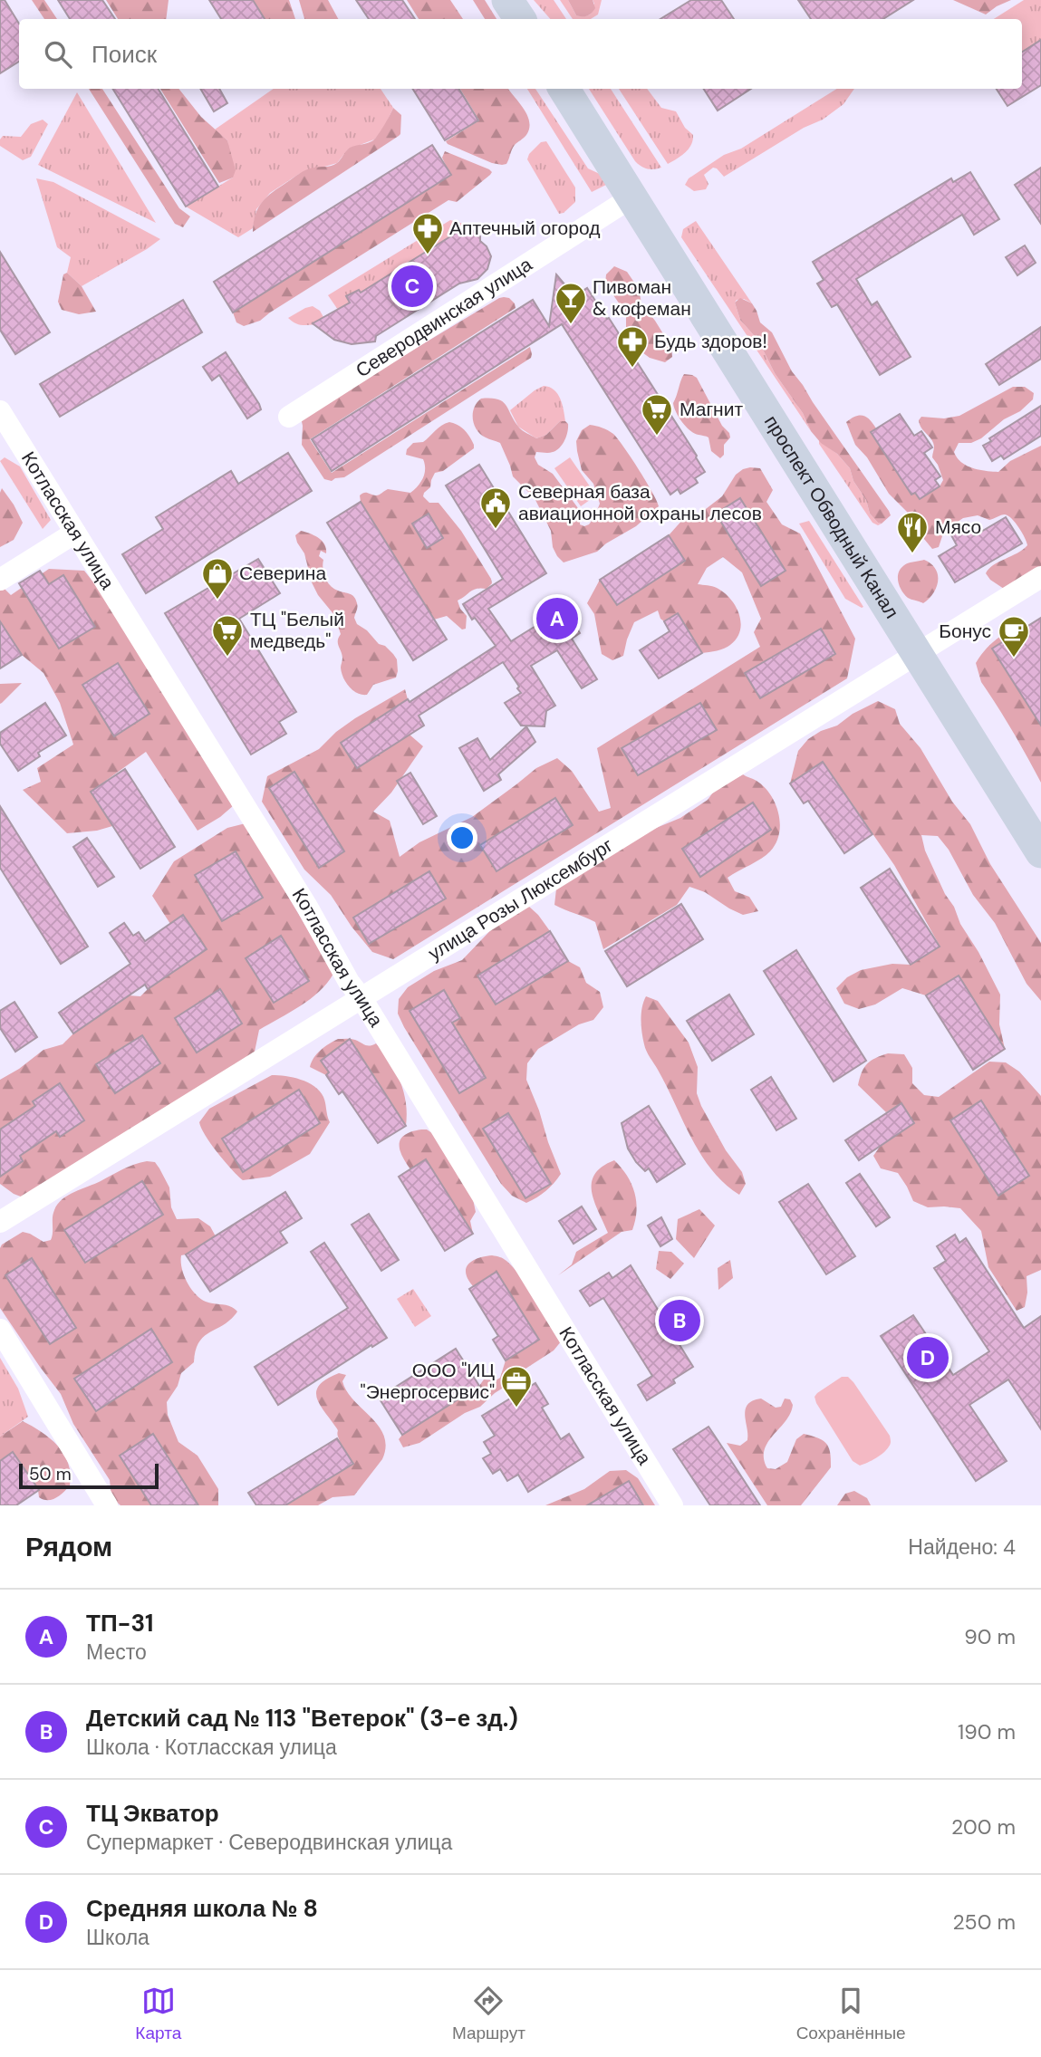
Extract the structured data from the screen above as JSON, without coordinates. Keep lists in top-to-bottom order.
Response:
{
  "streets": {
    "main road": ["проспект Обводный Канал"],
    "street": ["Северодвинская улица", "Котласская улица", "улица Розы Люксембург"]
  },
  "crossings": [
    ["Северодвинская улица", "проспект Обводный Канал"],
    ["проспект Обводный Канал", "улица Розы Люксембург"],
    ["Котласская улица", "улица Розы Люксембург"]
  ],
  "places": {
    "pharmacy": ["Аптечный огород", "Будь здоров!"],
    "bar": ["Пивоман & кофеман"],
    "supermarket": ["Магнит", "ТЦ \"Белый медведь\""],
    "public building": ["Северная база авиационной охраны лесов"],
    "restaurant": ["Мясо"],
    "shop": ["Северина"],
    "cafe": ["Бонус"],
    "office": ["ООО \"ИЦ \"Энергосервис\""]
  },
  "scale_bar": "50 m",
  "page": {
    "search": "Поиск",
    "pins": [
      "C",
      "A",
      "B",
      "D"
    ],
    "scale": "50 m",
    "heading": ["Рядом", "Найдено: 4"],
    "list": [
      {
        "mark": "A",
        "name": "ТП-31",
        "note": "Место",
        "value": "90 m"
      },
      {
        "mark": "B",
        "name": "Детский сад № 113 \"Ветерок\" (3-е зд.)",
        "note": "Школа · Котласская улица",
        "value": "190 m"
      },
      {
        "mark": "C",
        "name": "ТЦ Экватор",
        "note": "Супермаркет · Северодвинская улица",
        "value": "200 m"
      },
      {
        "mark": "D",
        "name": "Средняя школа № 8",
        "note": "Школа",
        "value": "250 m"
      }
    ],
    "nav": ["Карта", "Маршрут", "Сохранённые"]
  }
}
